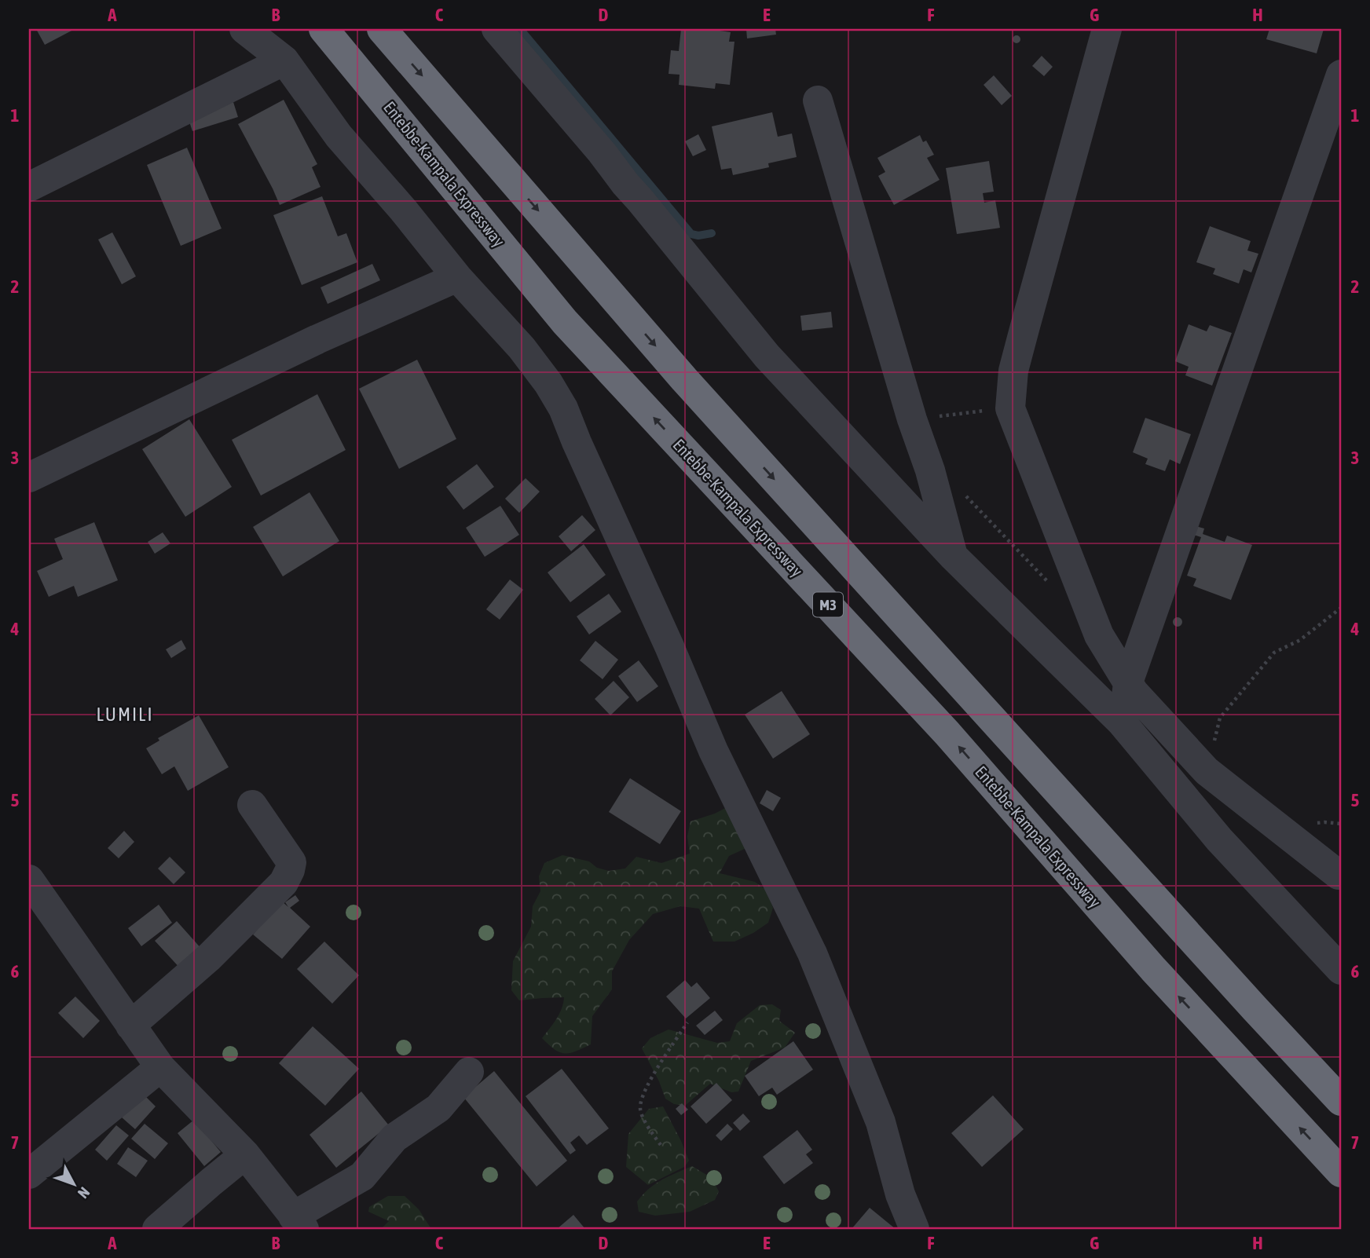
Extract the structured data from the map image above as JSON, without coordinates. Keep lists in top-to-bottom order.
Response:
{
  "streets": {
    "highway": ["Entebbe-Kampala Expressway", "M3"]
  },
  "districts": ["LUMILI"],
  "north": "bottom right",
  "grid": {
    "columns": [
      "A",
      "B",
      "C",
      "D",
      "E",
      "F",
      "G",
      "H"
    ],
    "rows": [
      "1",
      "2",
      "3",
      "4",
      "5",
      "6",
      "7"
    ]
  }
}
